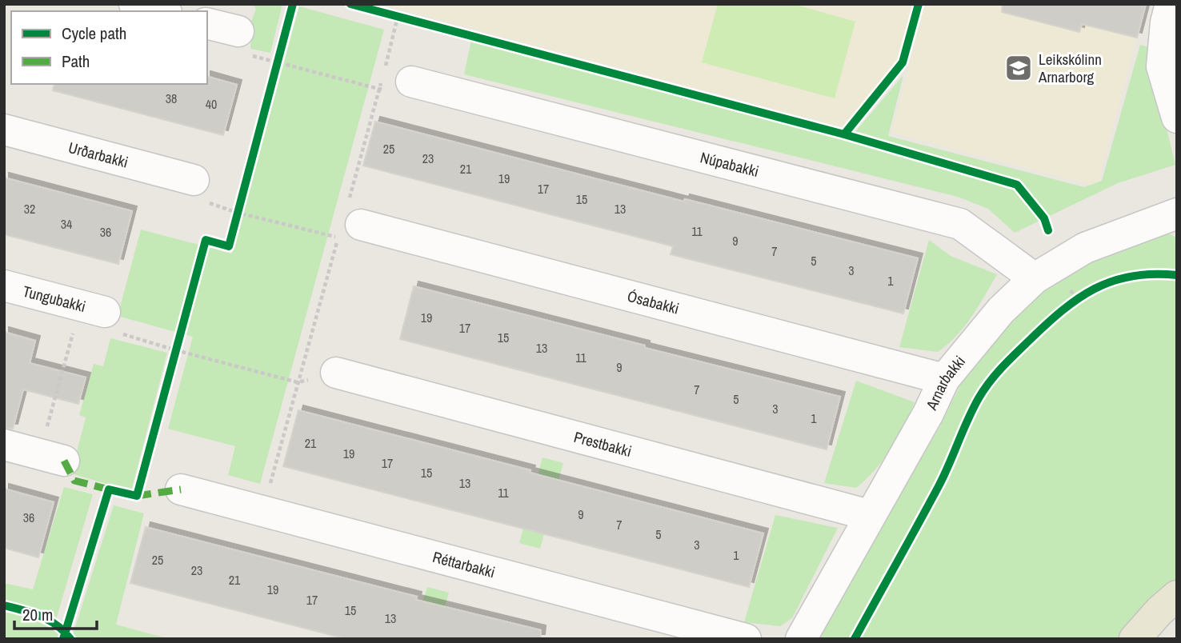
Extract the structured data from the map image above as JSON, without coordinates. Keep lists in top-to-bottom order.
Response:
{
  "streets": {
    "street": [
      "Urðarbakki",
      "Núpabakki",
      "Tungubakki",
      "Ósabakki",
      "Arnarbakki",
      "Prestbakki",
      "Réttarbakki"
    ]
  },
  "crossings": [
    ["Núpabakki", "Arnarbakki"],
    ["Ósabakki", "Arnarbakki"],
    ["Arnarbakki", "Prestbakki"]
  ],
  "places": {
    "school or university": ["Leikskólinn Arnarborg"]
  },
  "house_numbers": [
    "38",
    "40",
    "25",
    "23",
    "21",
    "19",
    "17",
    "15",
    "32",
    "13",
    "34",
    "11",
    "36",
    "9",
    "7",
    "5",
    "3",
    "1",
    "19",
    "17",
    "15",
    "13",
    "11",
    "9",
    "7",
    "5",
    "3",
    "1",
    "21",
    "19",
    "17",
    "15",
    "13",
    "11",
    "9",
    "36",
    "7",
    "5",
    "3",
    "1",
    "25",
    "23",
    "21",
    "19",
    "17",
    "15",
    "13"
  ],
  "legend": ["Cycle path", "Path"],
  "scale_bar": "20 m"
}
